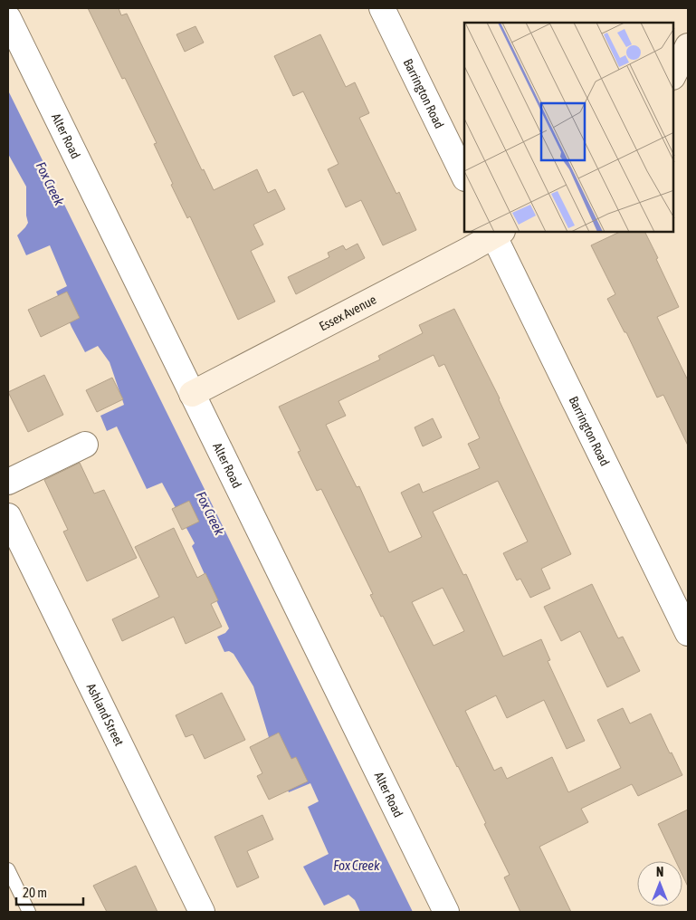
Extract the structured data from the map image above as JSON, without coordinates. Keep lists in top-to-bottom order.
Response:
{
  "streets": {
    "street": [
      "Barrington Road",
      "Alter Road",
      "Essex Avenue",
      "Ashland Street"
    ]
  },
  "crossings": [
    ["Barrington Road", "Essex Avenue"],
    ["Alter Road", "Essex Avenue"]
  ],
  "water": ["Fox Creek"],
  "scale_bar": "20 m",
  "north": "top"
}
